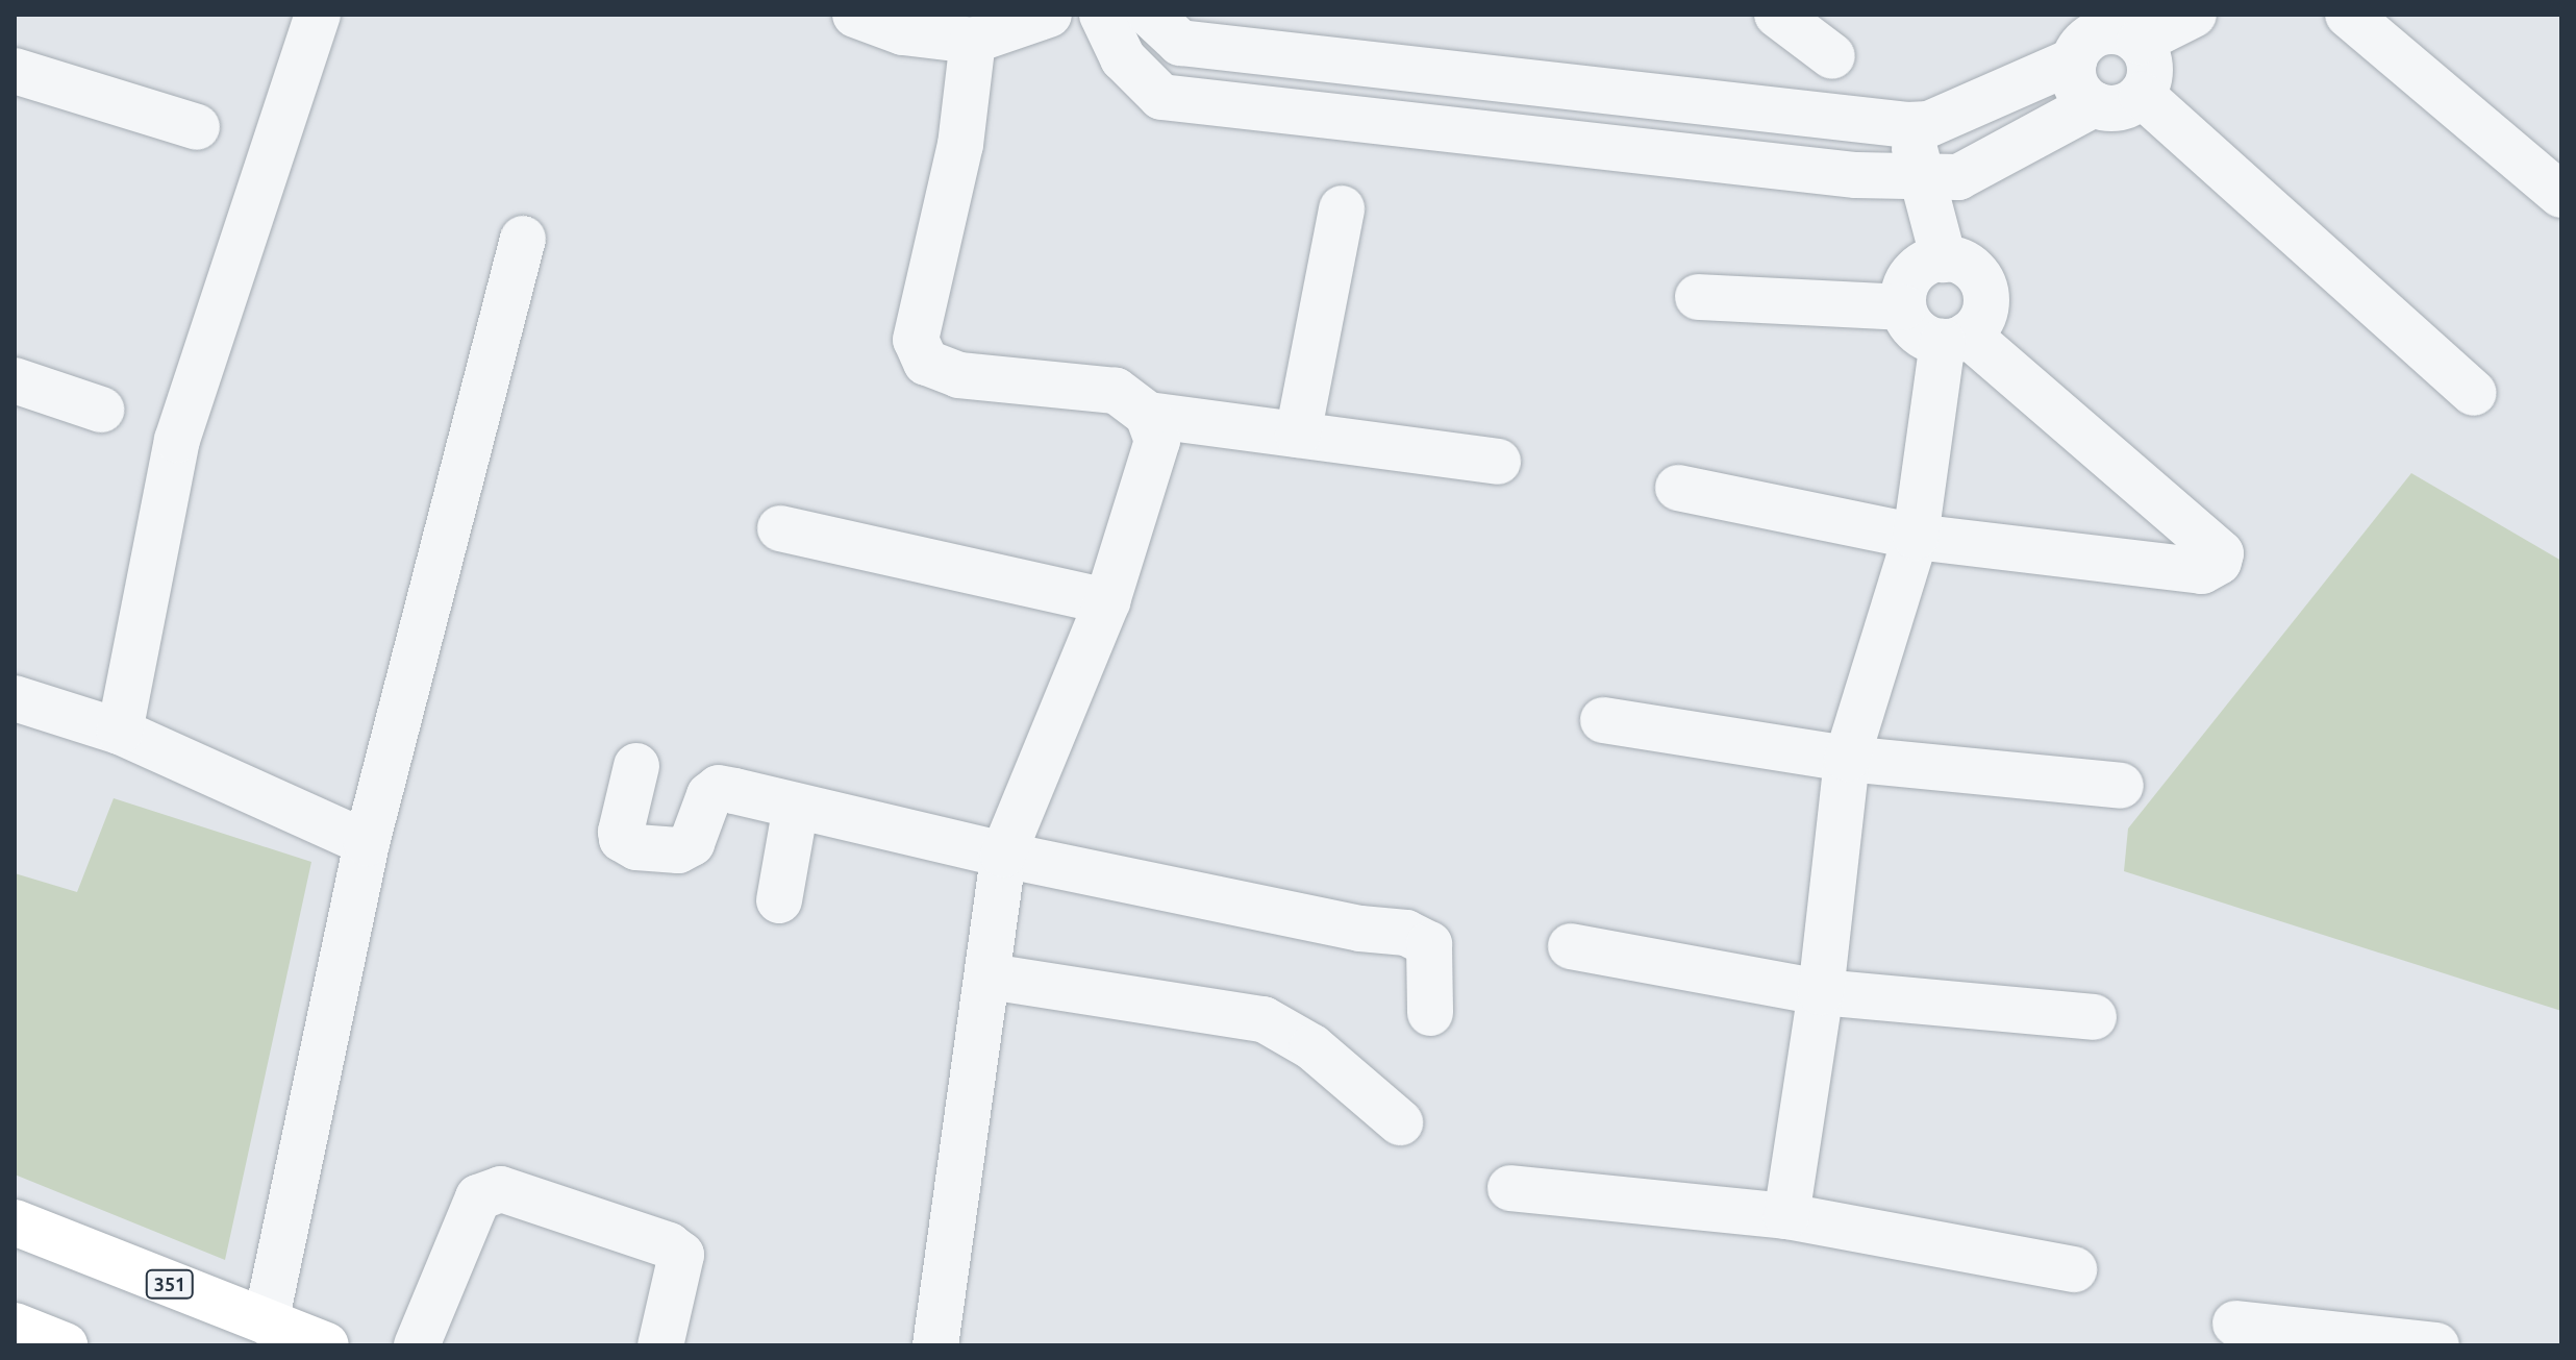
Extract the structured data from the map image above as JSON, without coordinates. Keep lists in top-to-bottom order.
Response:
{
  "streets": {
    "main road": ["351"]
  }
}
